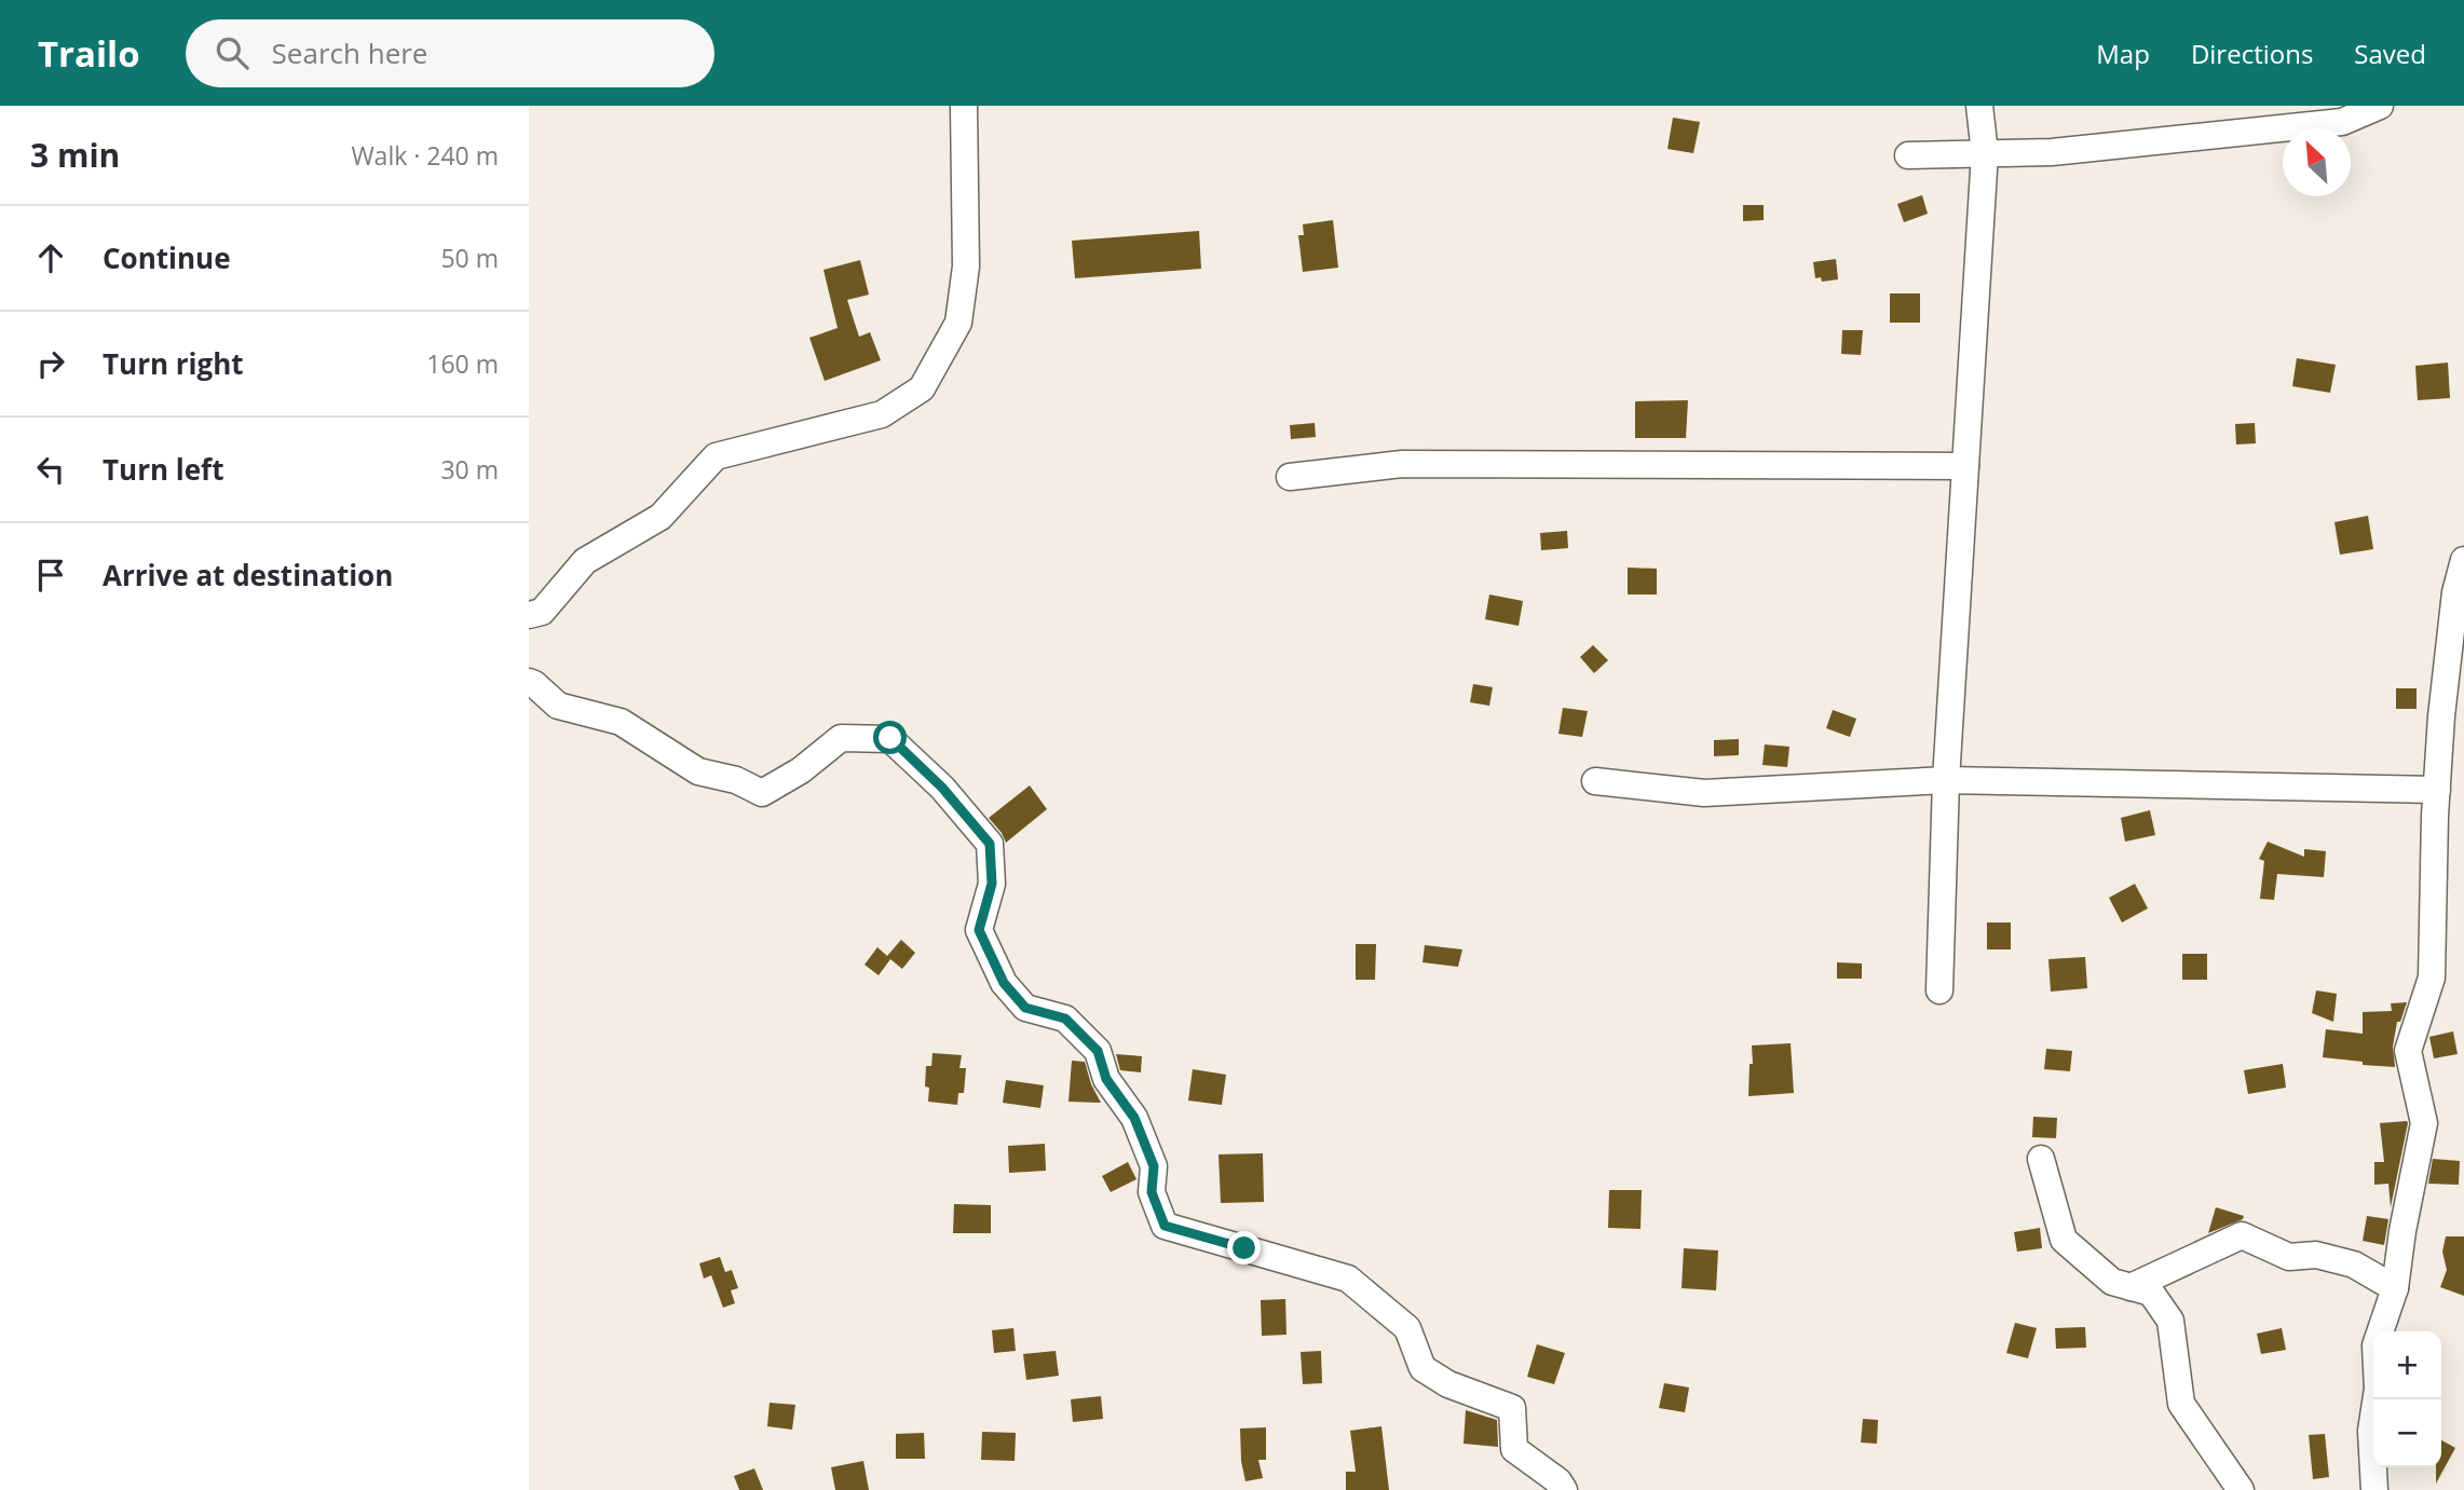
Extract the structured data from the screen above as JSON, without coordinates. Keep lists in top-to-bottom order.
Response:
{
  "north": "top left",
  "page": {
    "header": "Trailo",
    "search": "Search here",
    "nav": ["Map", "Directions", "Saved"],
    "heading": ["3 min", "Walk · 240 m"],
    "list": [
      ["Continue", "50 m"],
      ["Turn right", "160 m"],
      ["Turn left", "30 m"],
      "Arrive at destination"
    ],
    "map_buttons": ["+", "−"]
  }
}
